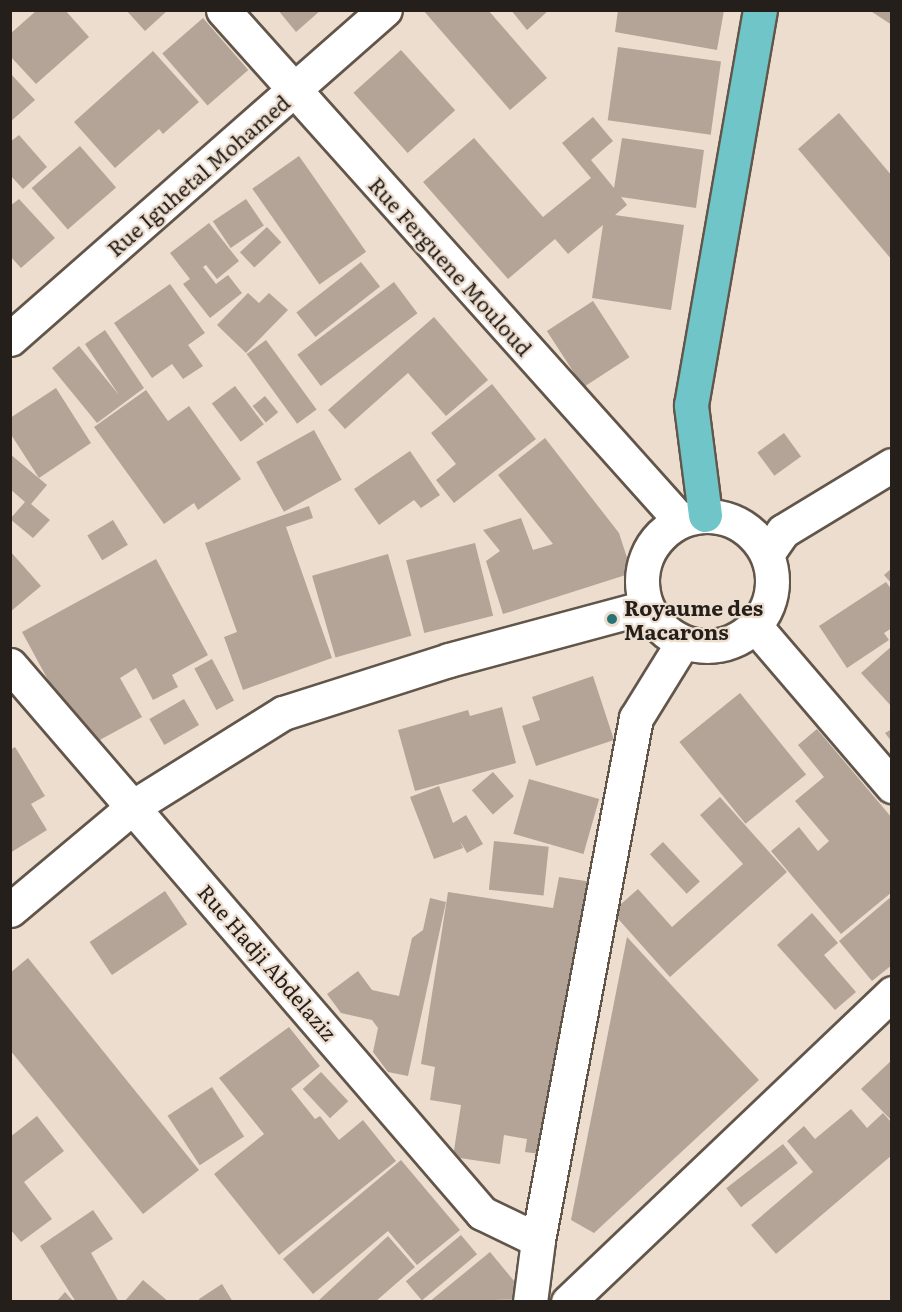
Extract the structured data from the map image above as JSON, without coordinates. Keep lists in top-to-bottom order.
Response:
{
  "streets": {
    "street": ["Rue Iguhetal Mohamed", "Rue Ferguene Mouloud", "Rue Hadji Abdelaziz"]
  },
  "crossings": [
    ["Rue Iguhetal Mohamed", "Rue Ferguene Mouloud"]
  ],
  "places": ["Royaume des Macarons"]
}
